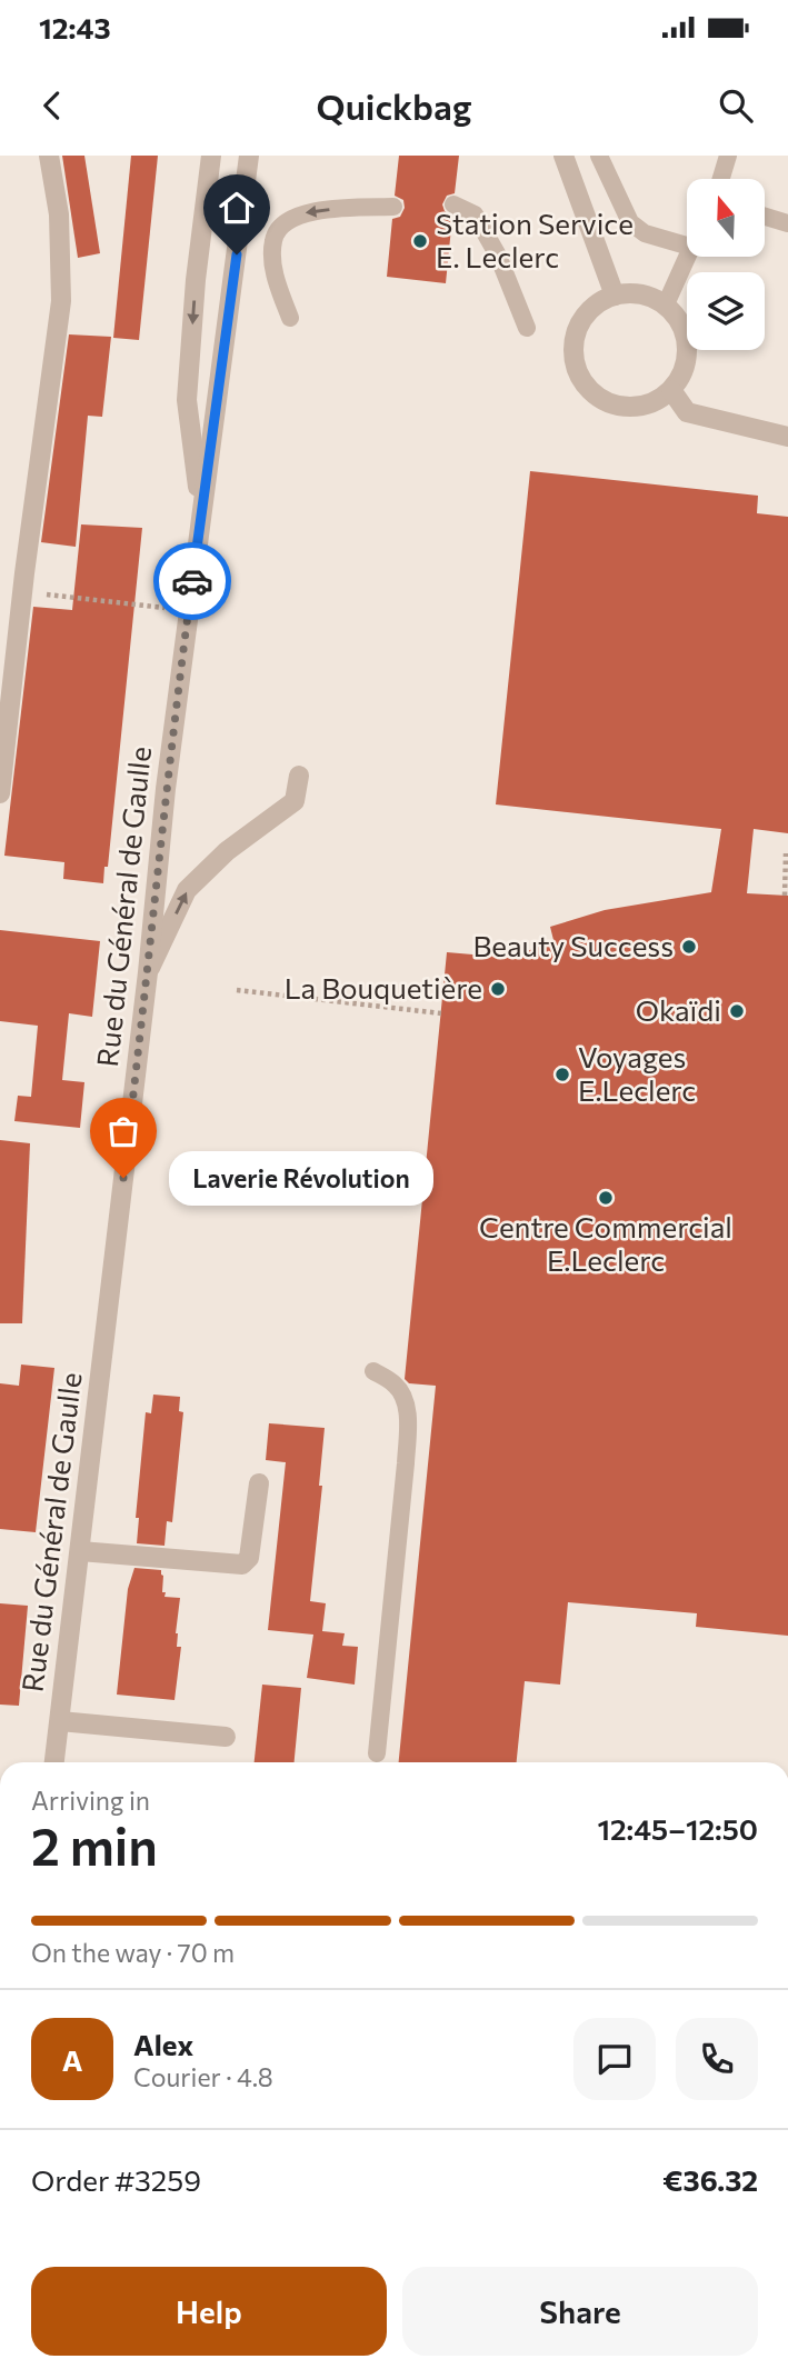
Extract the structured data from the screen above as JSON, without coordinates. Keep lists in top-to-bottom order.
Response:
{
  "streets": {
    "street": ["Rue du Général de Gaulle"]
  },
  "places": [
    "Station Service E. Leclerc",
    "Beauty Success",
    "La Bouquetière",
    "Okaïdi",
    "Voyages E.Leclerc",
    "Laverie Révolution",
    "Centre Commercial E.Leclerc"
  ],
  "north": "top",
  "page": {
    "status": "12:43",
    "header": "Quickbag",
    "bubble": "Laverie Révolution",
    "heading": ["2 min", "Arriving in", "12:45–12:50"],
    "panel": [
      "Alex",
      "Courier · 4.8",
      "Order #3259",
      "€36.32"
    ],
    "bar": "On the way · 70 m",
    "round": "A",
    "buttons": ["Help", "Share"]
  }
}
